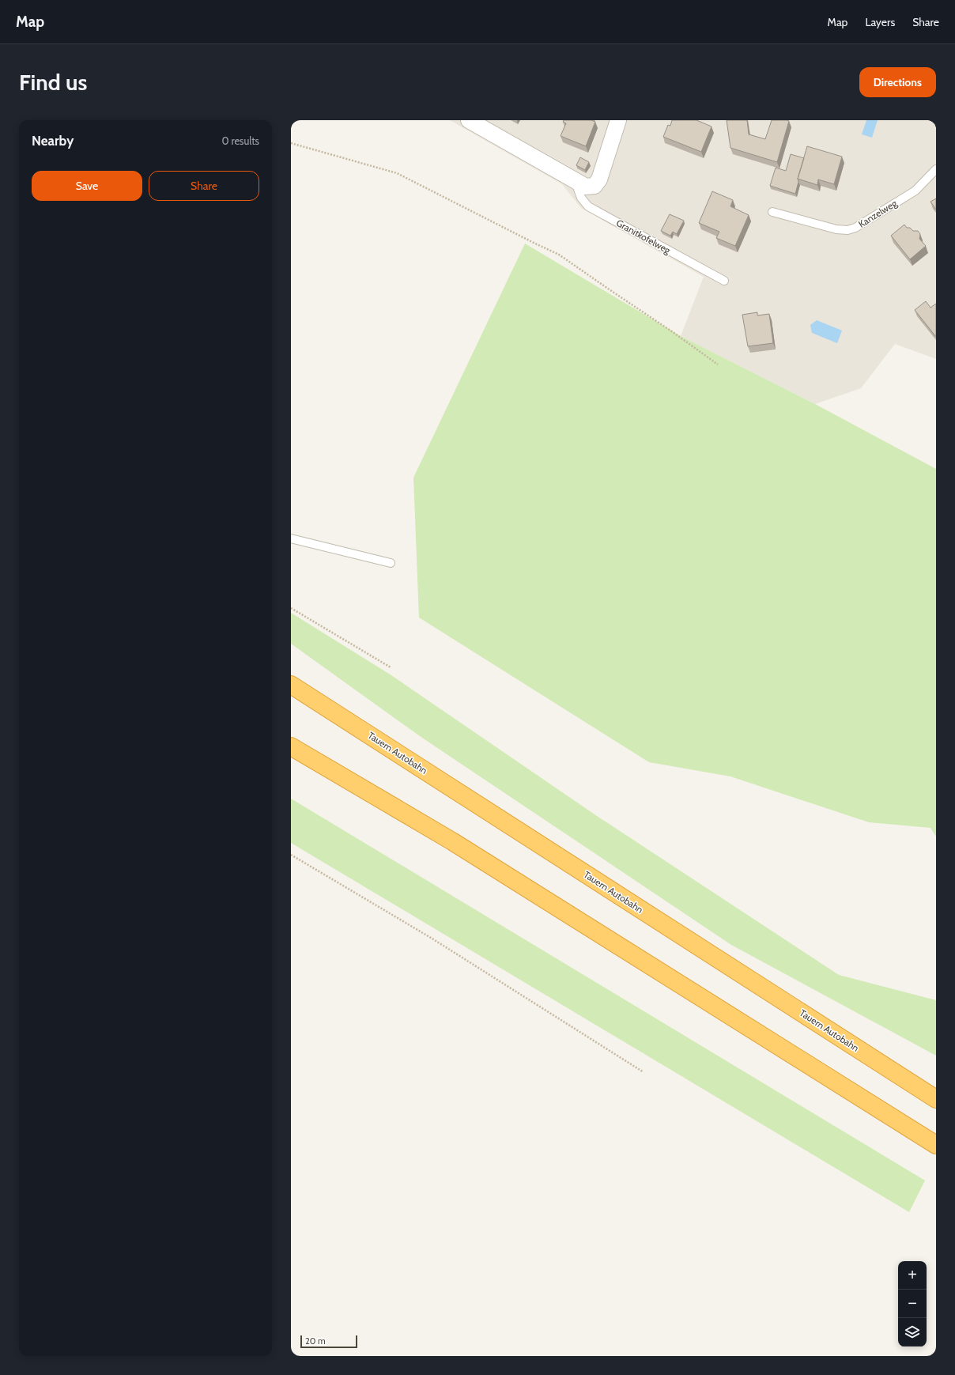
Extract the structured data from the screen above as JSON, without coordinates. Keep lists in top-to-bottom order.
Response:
{
  "streets": {
    "highway": ["Tauern Autobahn"],
    "lane": ["Kanzelweg", "Granitkofelweg"]
  },
  "scale_bar": "20 m",
  "page": {
    "header": "Map",
    "nav": ["Map", "Layers", "Share"],
    "buttons": [
      "Directions",
      ["Save", "Share"]
    ],
    "title": "Find us",
    "heading": ["Nearby", "0 results"],
    "map_buttons": ["+", "−"],
    "scale": "20 m"
  }
}
